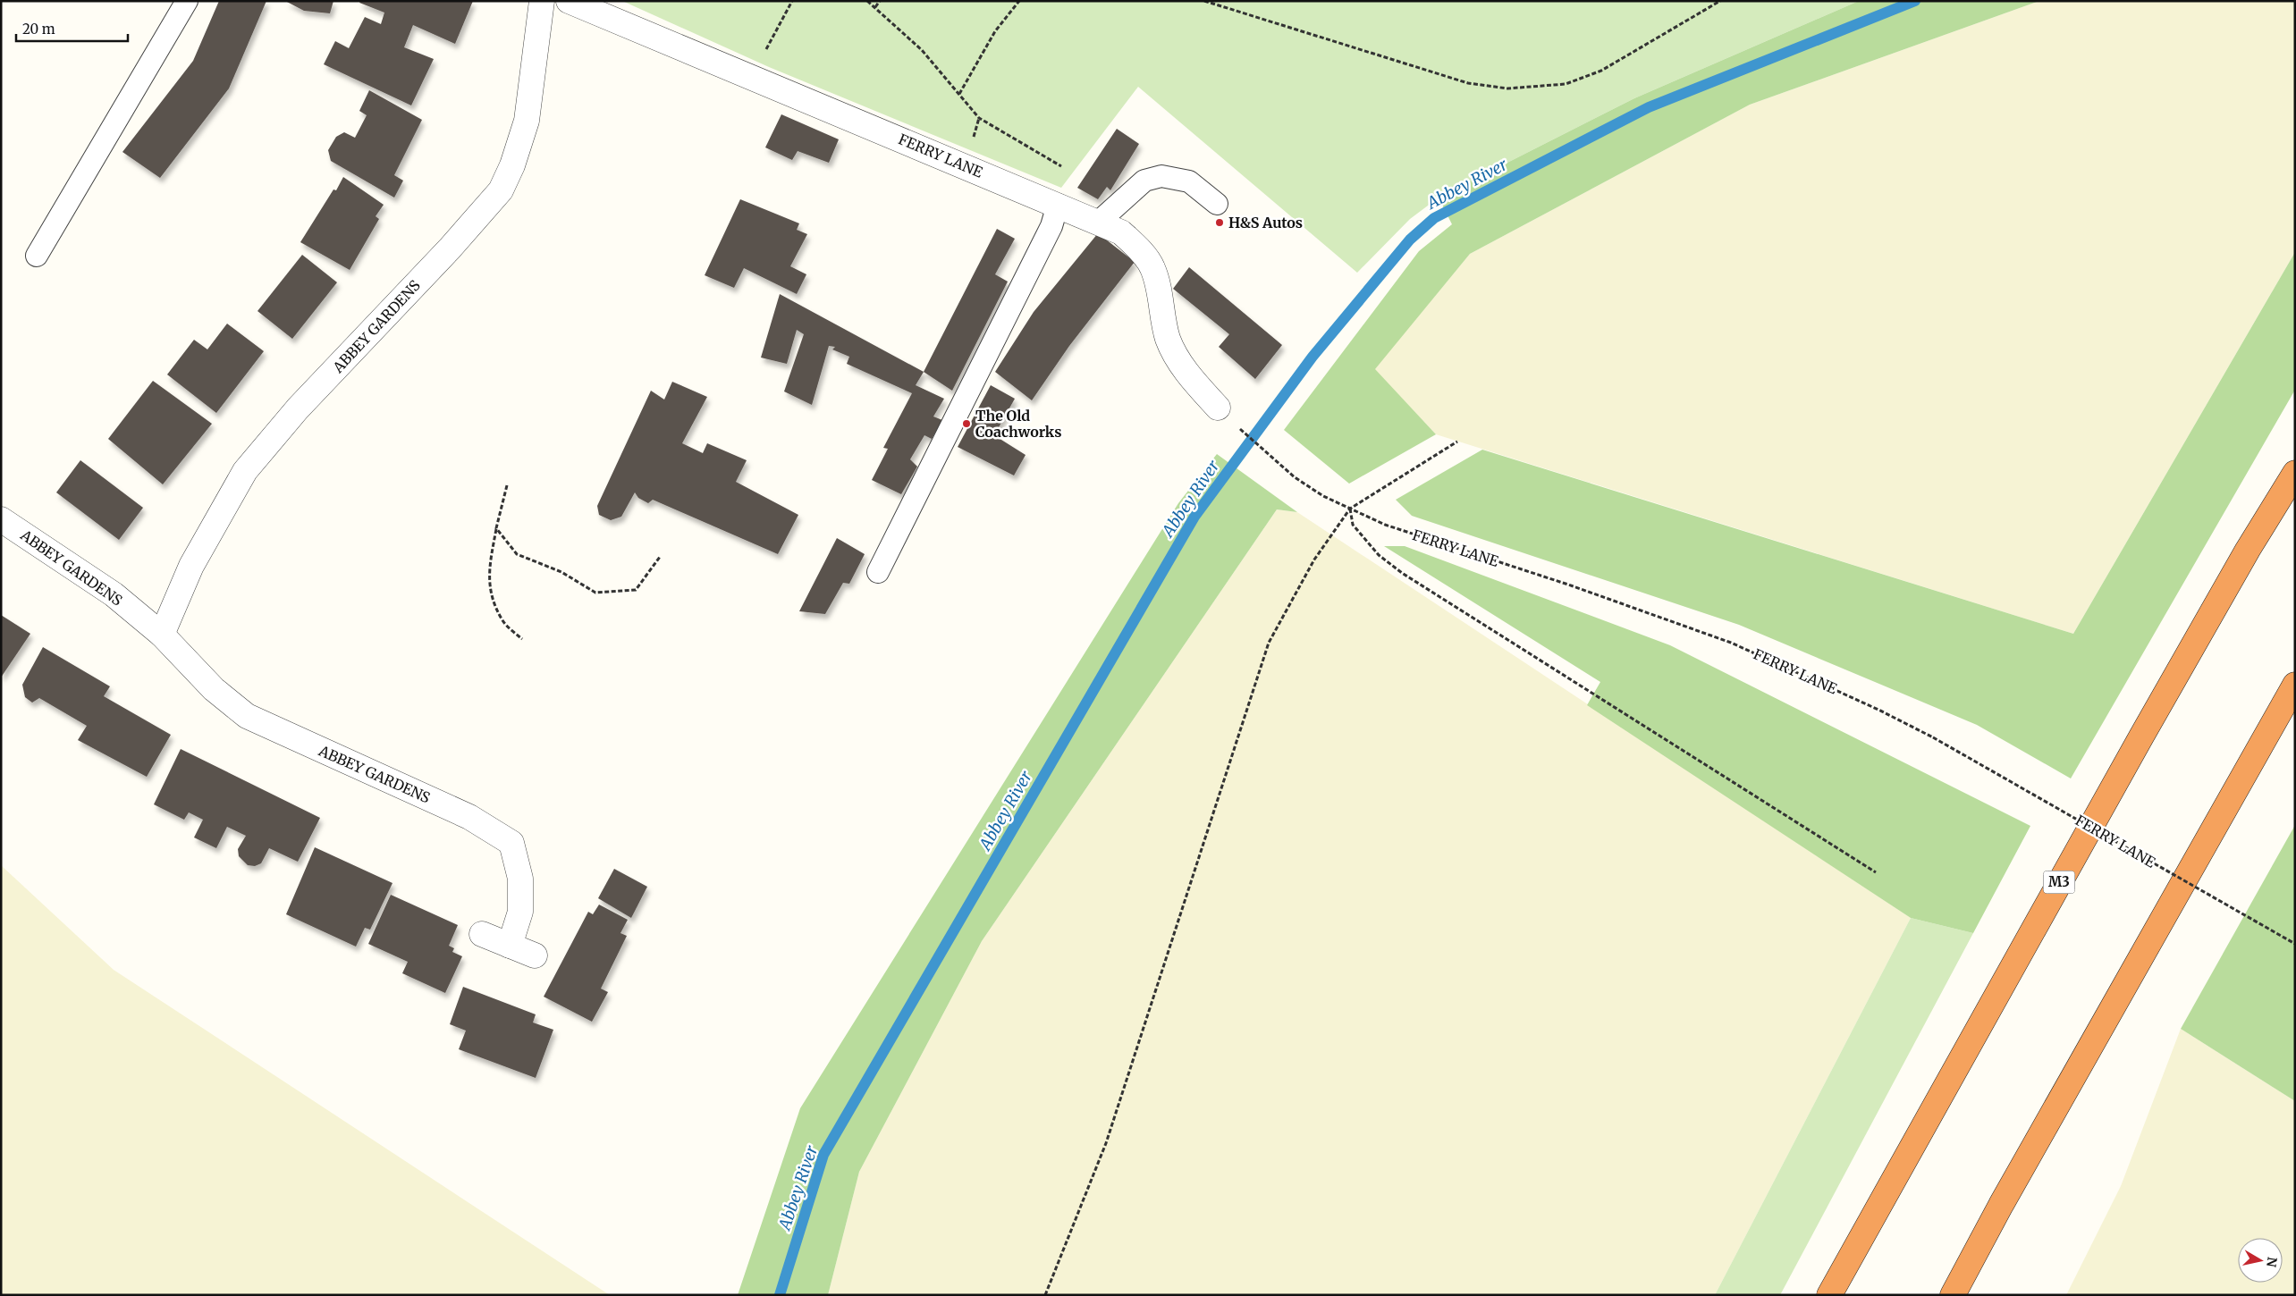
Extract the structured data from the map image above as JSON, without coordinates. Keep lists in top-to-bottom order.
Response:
{
  "streets": {
    "highway": ["M3"],
    "street": ["FERRY LANE", "ABBEY GARDENS"]
  },
  "water": ["Abbey River"],
  "places": ["H&S Autos", "The Old Coachworks"],
  "scale_bar": "20 m",
  "north": "right"
}
